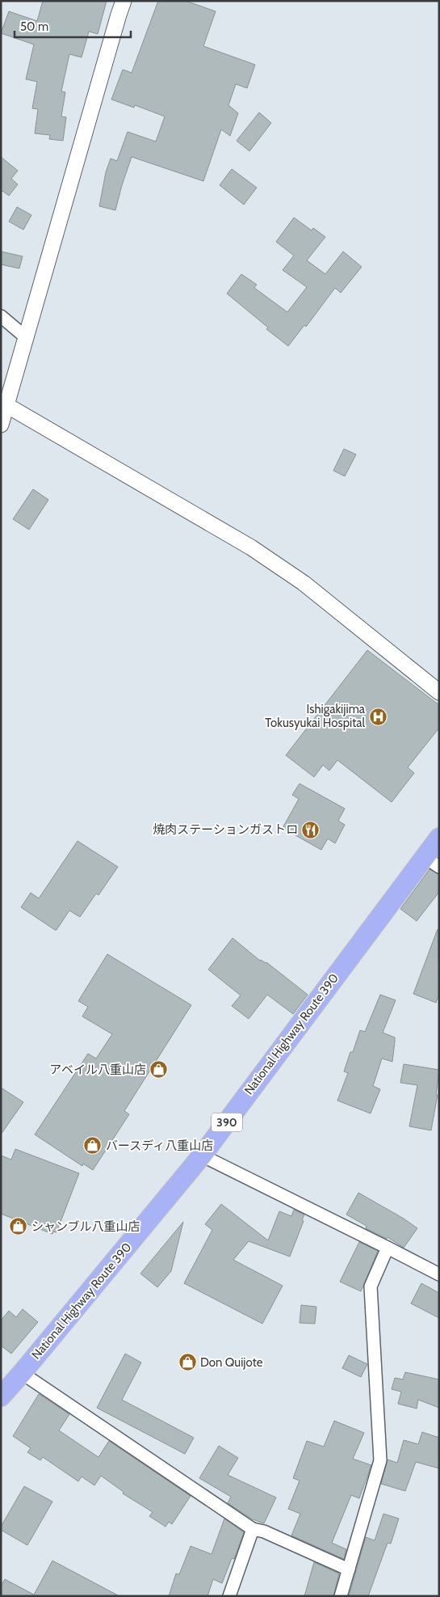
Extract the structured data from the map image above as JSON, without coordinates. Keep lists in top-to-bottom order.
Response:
{
  "streets": {
    "highway": ["National Highway Route 390", "390"]
  },
  "places": {
    "hospital": ["Ishigakijima Tokusyukai Hospital"],
    "restaurant": ["焼肉ステーションガストロ"],
    "shop": [
      "アベイル八重山店",
      "バースディ八重山店",
      "シャンブル八重山店",
      "Don Quijote"
    ]
  },
  "scale_bar": "50 m"
}
